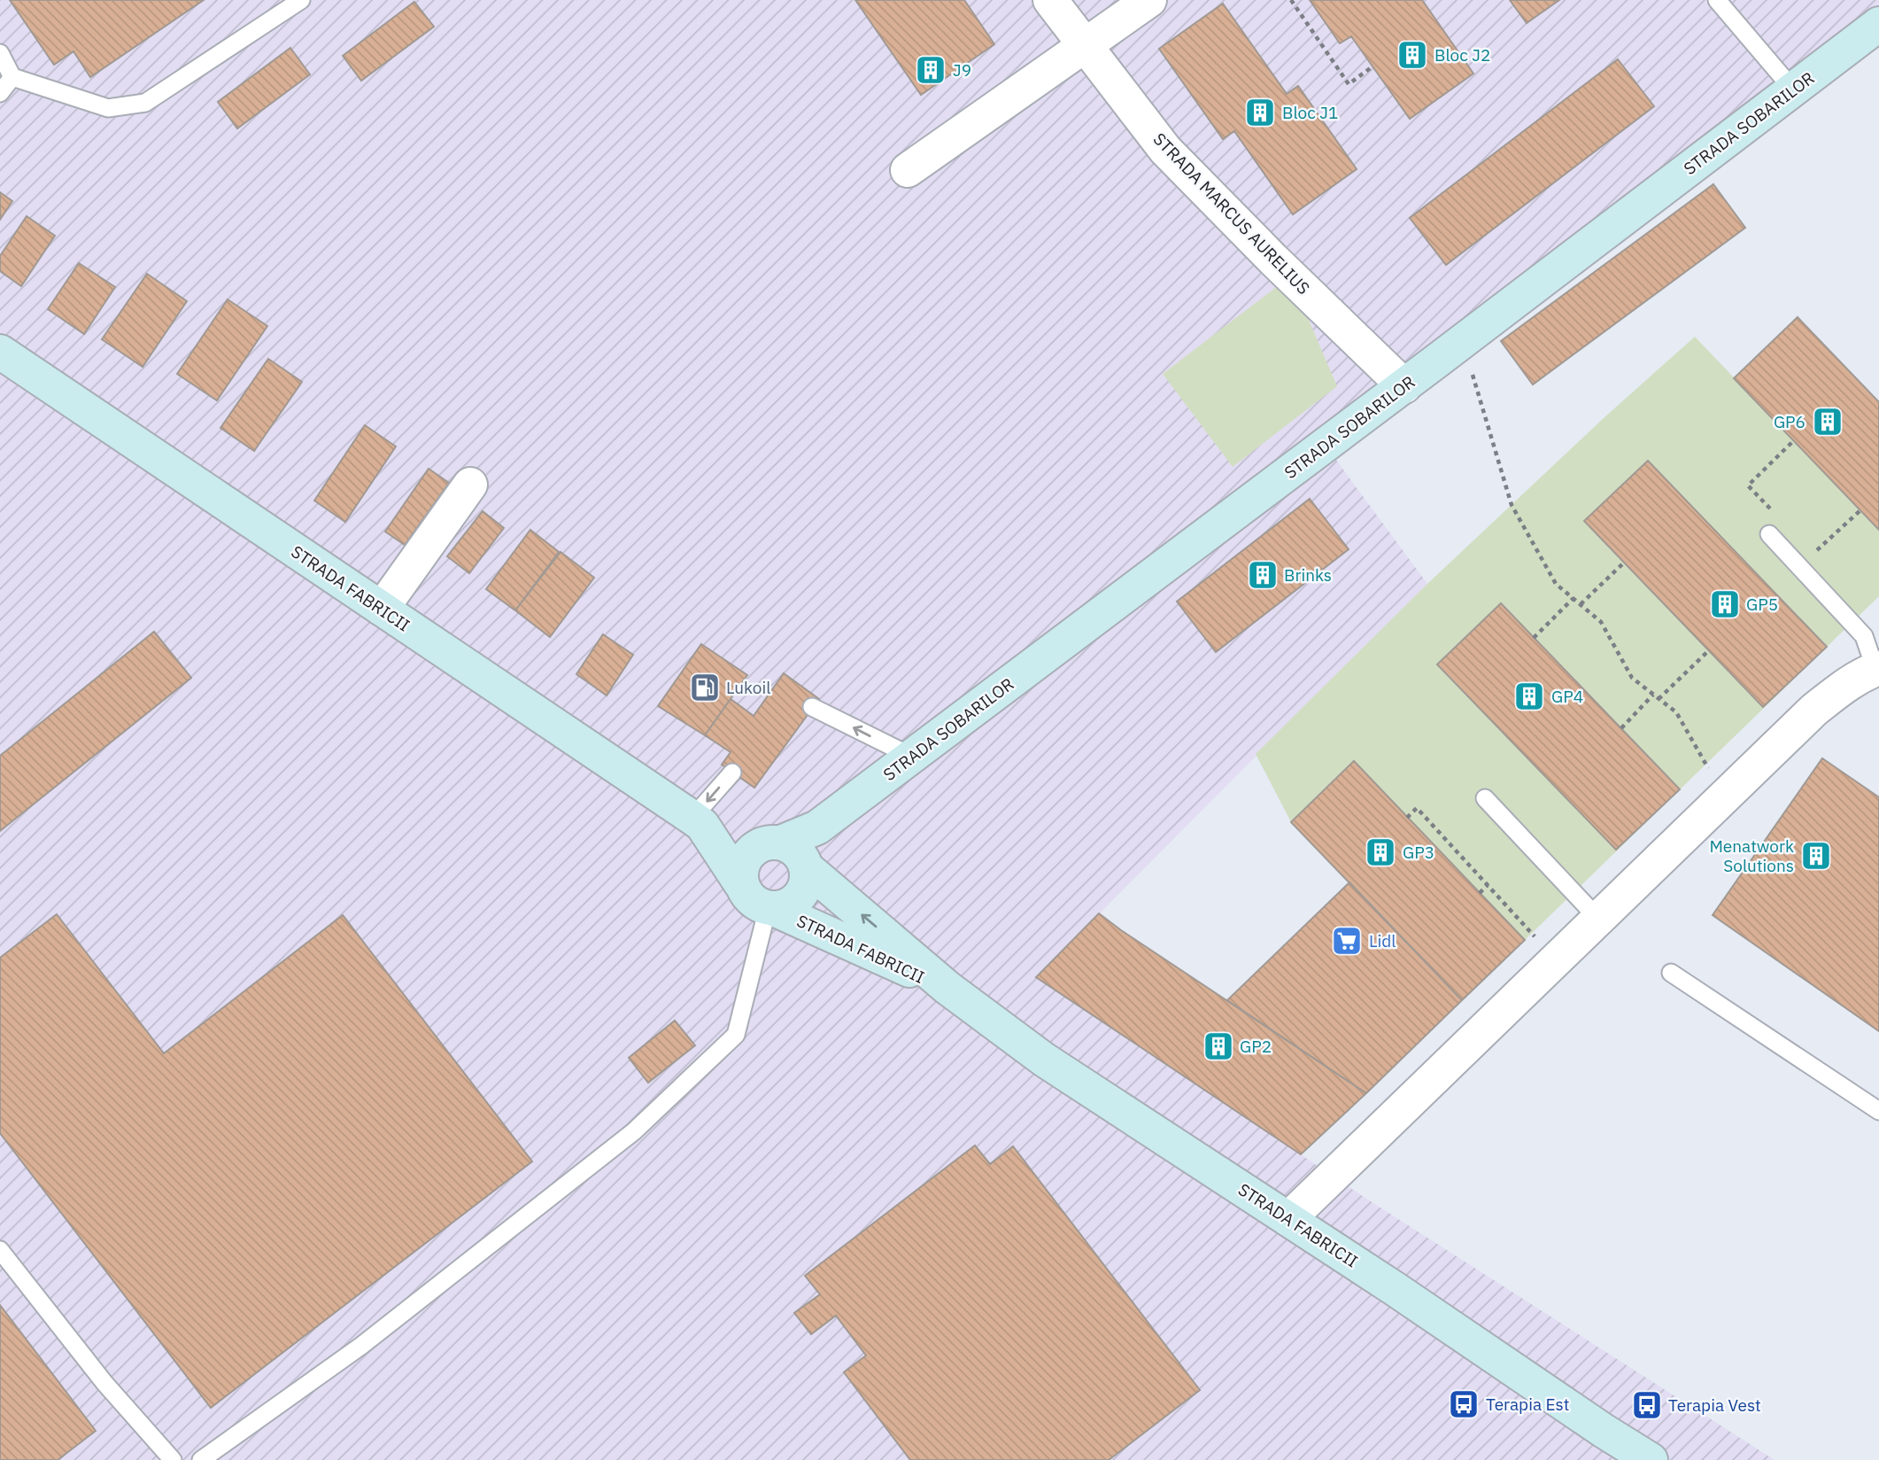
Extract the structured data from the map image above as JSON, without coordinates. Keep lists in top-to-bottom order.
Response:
{
  "streets": {
    "main road": ["STRADA SOBARILOR", "STRADA FABRICII"],
    "street": ["STRADA MARCUS AURELIUS"]
  },
  "crossings": [
    ["STRADA SOBARILOR", "STRADA MARCUS AURELIUS"],
    ["STRADA SOBARILOR", "STRADA FABRICII"]
  ],
  "places": {
    "building": [
      "Bloc J2",
      "J9",
      "Bloc J1",
      "GP6",
      "Brinks",
      "GP5",
      "GP4",
      "GP3",
      "Menatwork Solutions",
      "GP2"
    ],
    "fuel station": ["Lukoil"],
    "supermarket": ["Lidl"],
    "bus stop": ["Terapia Est", "Terapia Vest"]
  }
}
